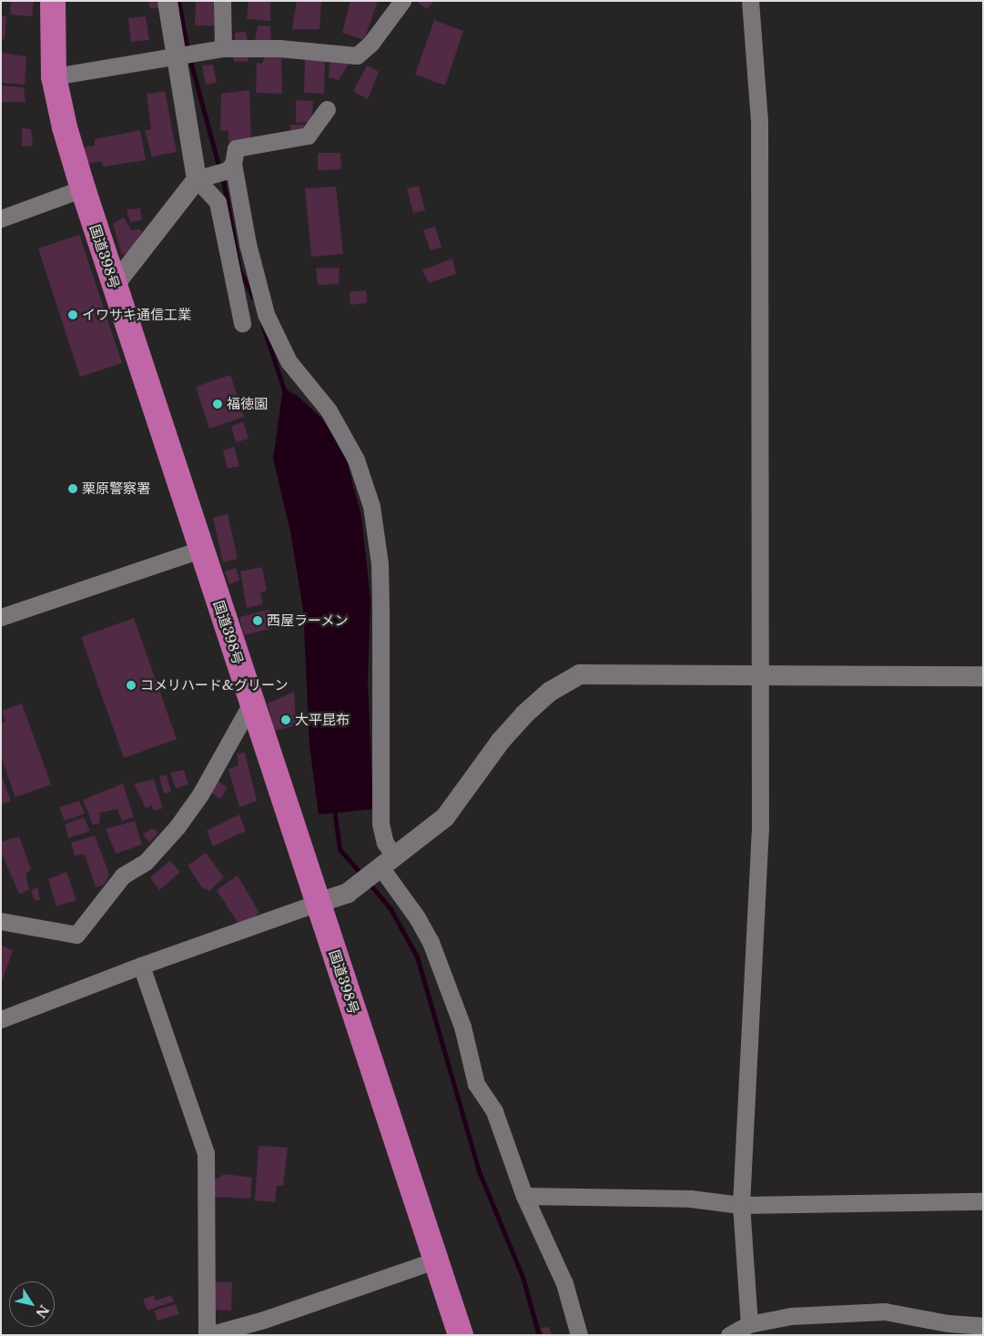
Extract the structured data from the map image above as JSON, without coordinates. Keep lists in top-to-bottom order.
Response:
{
  "streets": {
    "highway": ["国道398号"]
  },
  "places": [
    "イワサキ通信工業",
    "福徳園",
    "栗原警察署",
    "西屋ラーメン",
    "コメリハード&グリーン",
    "大平昆布"
  ],
  "north": "bottom right"
}
